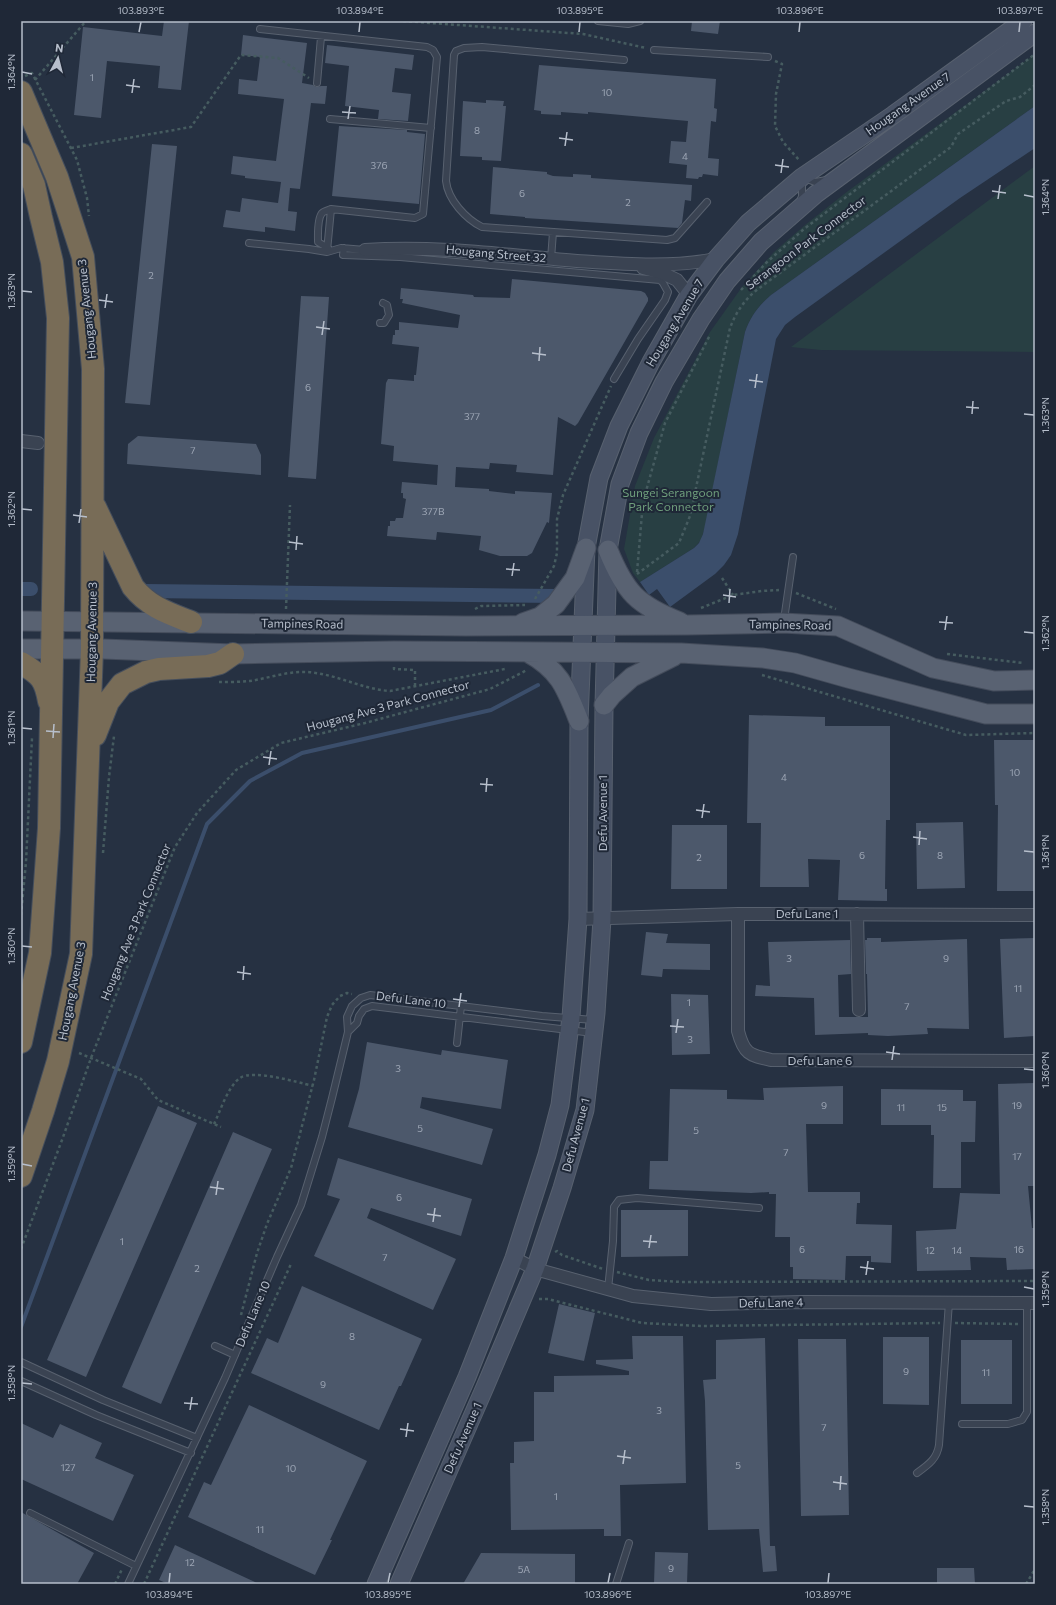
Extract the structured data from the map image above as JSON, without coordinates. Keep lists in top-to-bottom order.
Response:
{
  "streets": {
    "highway": ["Hougang Avenue 3"],
    "main road": ["Hougang Avenue 7", "Tampines Road", "Defu Avenue 1"],
    "street": [
      "Hougang Street 32",
      "Defu Lane 1",
      "Defu Lane 6",
      "Defu Lane 4"
    ],
    "lane": ["Defu Lane 10"],
    "path": ["Serangoon Park Connector", "Hougang Ave 3 Park Connector"]
  },
  "crossings": [
    ["Hougang Avenue 7", "Hougang Street 32"],
    ["Hougang Avenue 7", "Tampines Road"],
    ["Hougang Avenue 3", "Tampines Road"],
    ["Defu Avenue 1", "Defu Lane 1"],
    ["Defu Avenue 1", "Defu Lane 10"],
    ["Defu Avenue 1", "Defu Lane 4"],
    ["Defu Lane 1", "Defu Lane 6"]
  ],
  "parks": ["Sungei Serangoon Park Connector"],
  "house_numbers": [
    "1",
    "10",
    "8",
    "4",
    "376",
    "6",
    "2",
    "2",
    "6",
    "377",
    "7",
    "377B",
    "10",
    "4",
    "6",
    "8",
    "2",
    "3",
    "9",
    "11",
    "1",
    "7",
    "3",
    "3",
    "9",
    "19",
    "11",
    "15",
    "5",
    "5",
    "7",
    "17",
    "6",
    "1",
    "6",
    "16",
    "12",
    "14",
    "7",
    "2",
    "8",
    "9",
    "11",
    "9",
    "3",
    "7",
    "5",
    "127",
    "10",
    "1",
    "11",
    "12",
    "9",
    "5A"
  ],
  "north": "top",
  "coordinates": [
    "103.893°E",
    "103.894°E",
    "103.895°E",
    "103.896°E",
    "103.897°E",
    "1.364°N",
    "1.363°N",
    "1.362°N",
    "1.361°N",
    "1.360°N",
    "1.359°N",
    "1.358°N"
  ]
}
